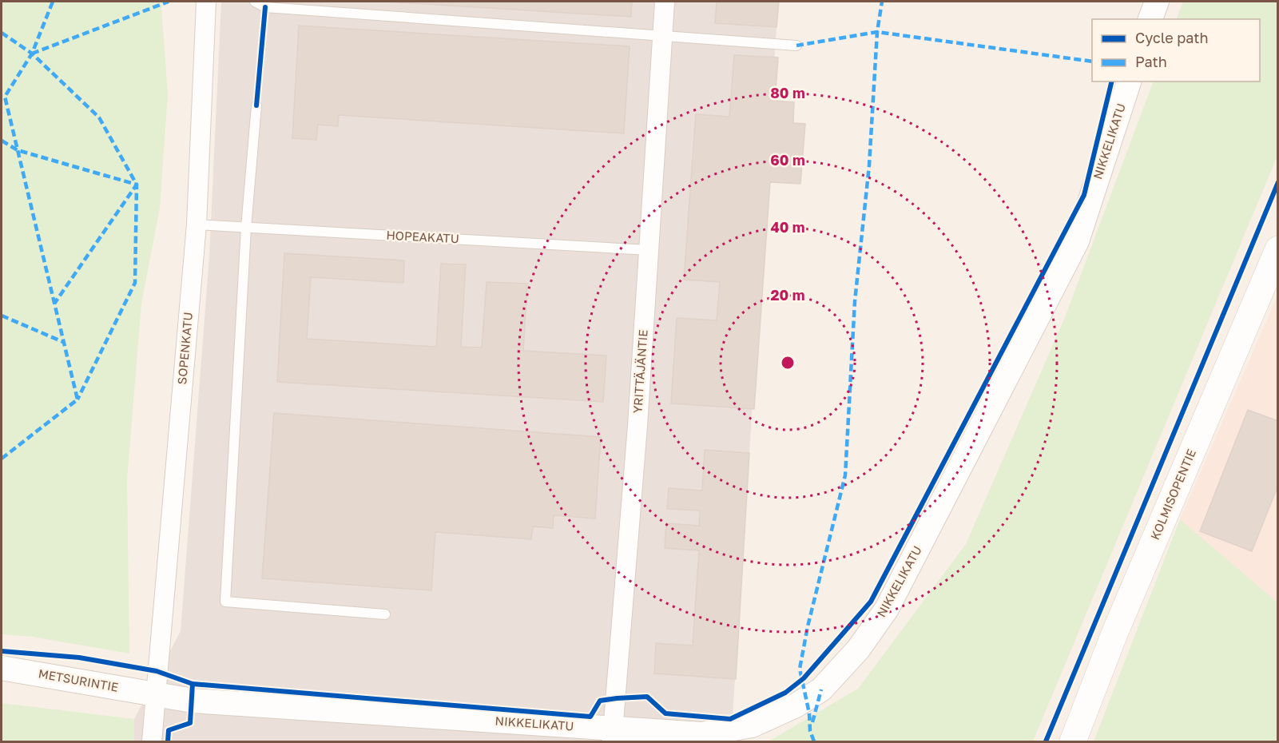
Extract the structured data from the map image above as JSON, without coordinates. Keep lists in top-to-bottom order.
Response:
{
  "streets": {
    "main road": ["KOLMISOPENTIE"],
    "street": [
      "NIKKELIKATU",
      "SOPENKATU",
      "YRITTÄJÄNTIE",
      "METSURINTIE"
    ],
    "lane": ["HOPEAKATU"]
  },
  "crossings": [
    ["NIKKELIKATU", "SOPENKATU"],
    ["NIKKELIKATU", "YRITTÄJÄNTIE"],
    ["NIKKELIKATU", "METSURINTIE"],
    ["HOPEAKATU", "SOPENKATU"],
    ["HOPEAKATU", "YRITTÄJÄNTIE"],
    ["SOPENKATU", "METSURINTIE"]
  ],
  "legend": ["Cycle path", "Path"],
  "rings": [
    "80 m",
    "60 m",
    "40 m",
    "20 m"
  ]
}
